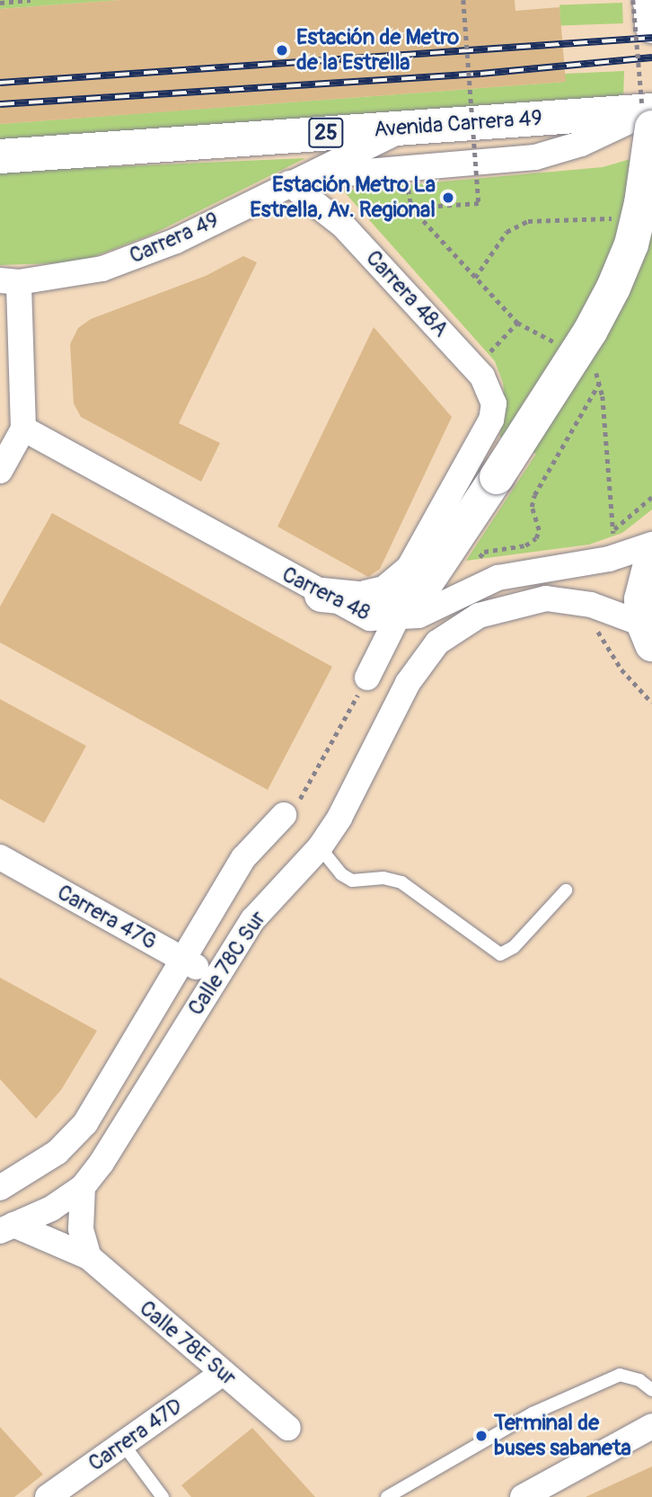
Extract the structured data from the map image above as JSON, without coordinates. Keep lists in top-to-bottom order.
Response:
{
  "streets": {
    "main road": ["Avenida Carrera 49", "25"],
    "street": [
      "Carrera 49",
      "Carrera 48A",
      "Carrera 48",
      "Carrera 47G",
      "Calle 78C Sur",
      "Calle 78E Sur",
      "Carrera 47D"
    ]
  },
  "crossings": [
    ["Avenida Carrera 49", "Carrera 49"],
    ["Carrera 49", "Carrera 48A"],
    ["Carrera 48A", "Carrera 48"],
    ["Carrera 47G", "Calle 78C Sur"],
    ["Calle 78C Sur", "Calle 78E Sur"],
    ["Calle 78E Sur", "Carrera 47D"]
  ],
  "places": ["Estación de Metro de la Estrella", "Estación Metro La Estrella, Av. Regional", "Terminal de buses sabaneta"]
}
